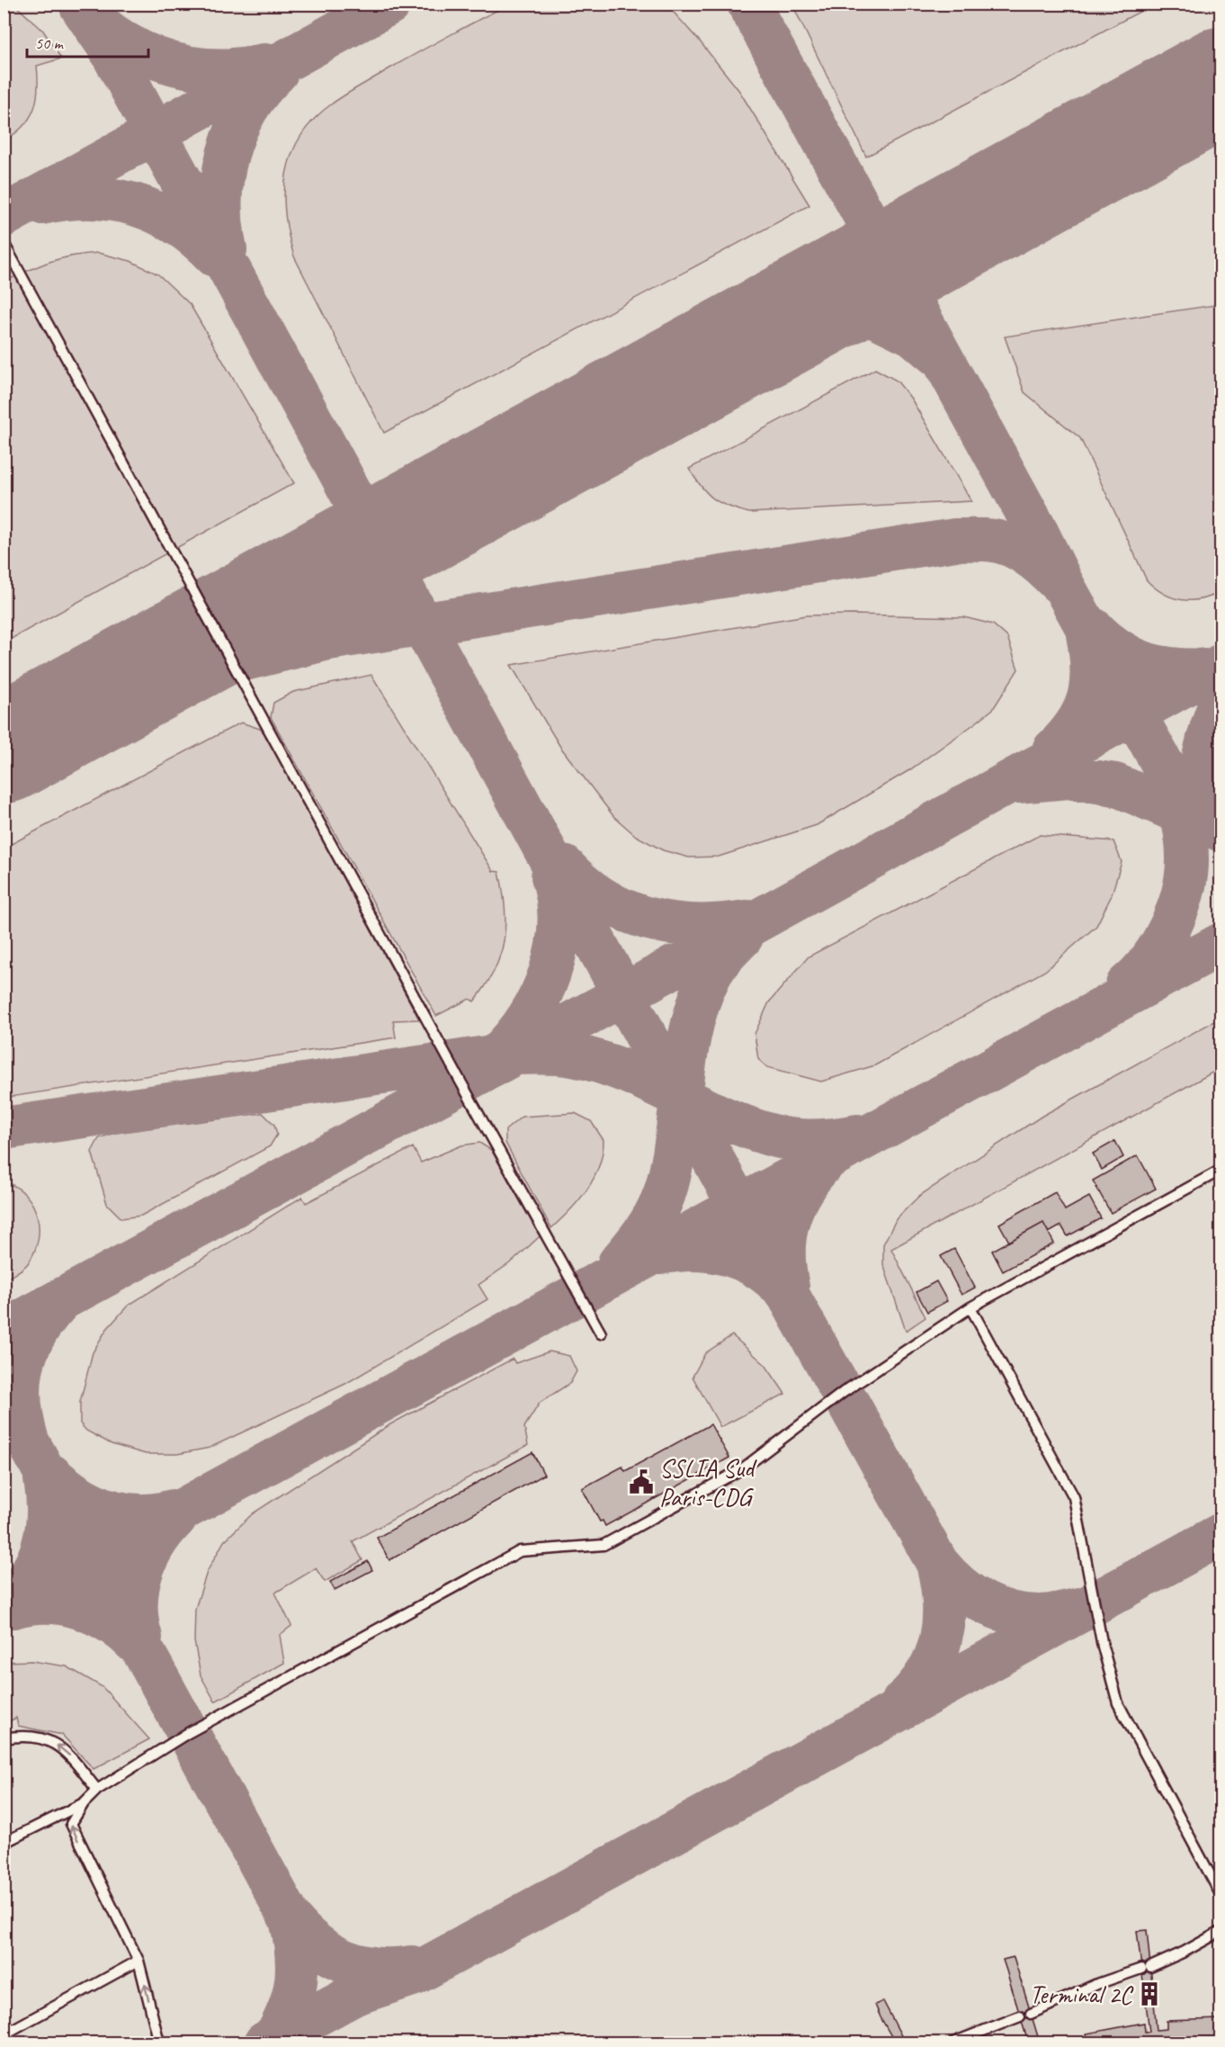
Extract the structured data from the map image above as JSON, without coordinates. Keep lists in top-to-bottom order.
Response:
{
  "places": {
    "public building": ["SSLIA Sud Paris-CDG"],
    "building": ["Terminal 2C"]
  },
  "scale_bar": "50 m"
}
